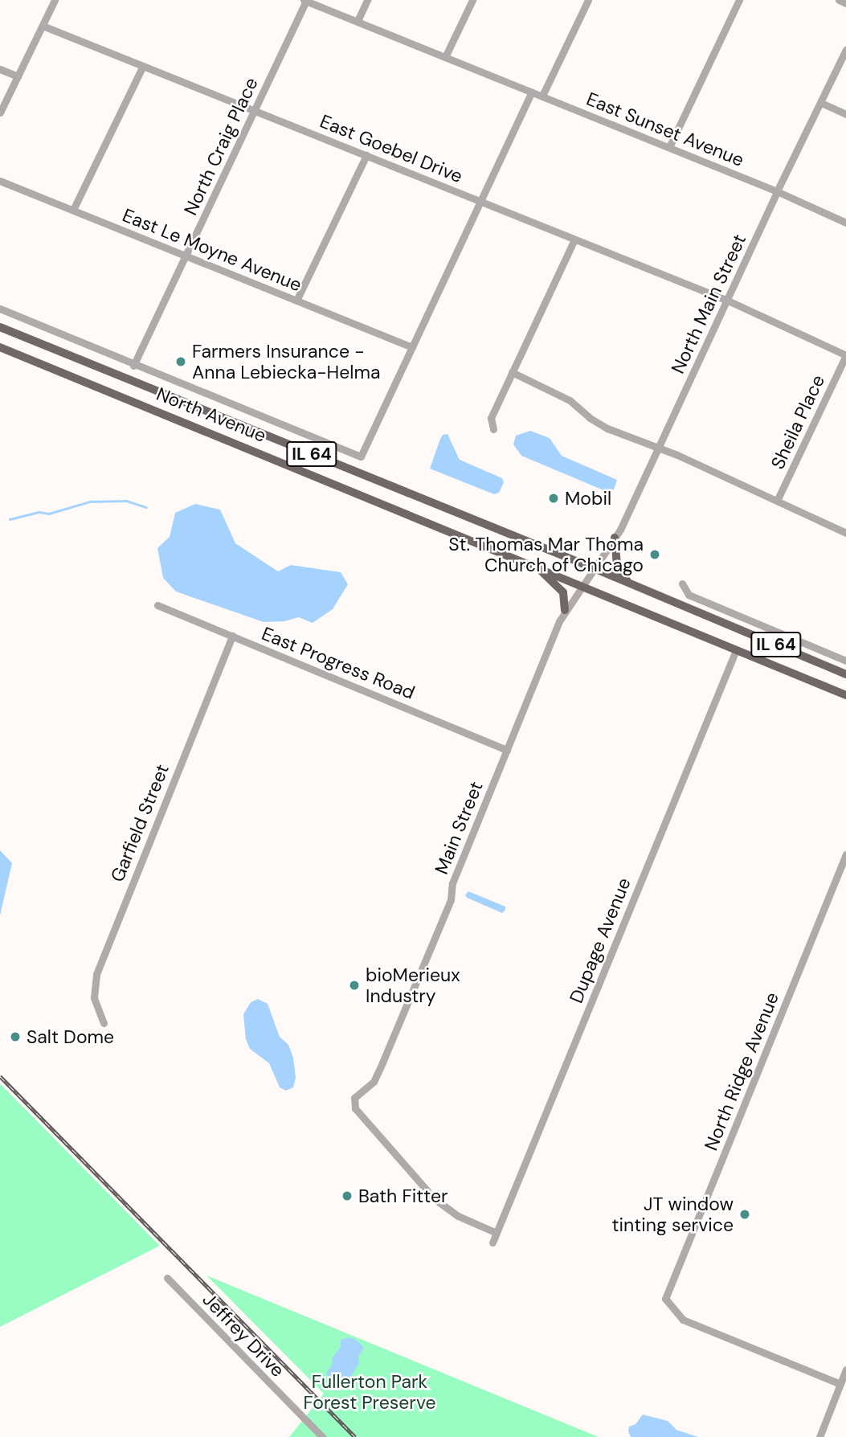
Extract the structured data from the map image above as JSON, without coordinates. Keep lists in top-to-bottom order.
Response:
{
  "streets": {
    "main road": ["North Avenue", "IL 64"],
    "street": [
      "East Sunset Avenue",
      "North Craig Place",
      "East Goebel Drive",
      "East Le Moyne Avenue",
      "North Main Street",
      "Sheila Place",
      "East Progress Road",
      "Garfield Street",
      "Main Street",
      "Dupage Avenue",
      "North Ridge Avenue",
      "Jeffrey Drive"
    ]
  },
  "crossings": [
    ["East Sunset Avenue", "North Main Street"],
    ["North Craig Place", "East Goebel Drive"],
    ["North Craig Place", "East Le Moyne Avenue"],
    ["North Craig Place", "North Avenue"],
    ["East Goebel Drive", "North Main Street"],
    ["East Goebel Drive", "Sheila Place"],
    ["East Le Moyne Avenue", "North Avenue"],
    ["North Main Street", "North Avenue"],
    ["North Main Street", "Main Street"],
    ["North Avenue", "Main Street"],
    ["North Avenue", "Dupage Avenue"],
    ["East Progress Road", "Garfield Street"],
    ["East Progress Road", "Main Street"],
    ["Main Street", "Dupage Avenue"]
  ],
  "parks": ["Fullerton Park Forest Preserve"],
  "places": [
    "Farmers Insurance - Anna Lebiecka-Helma",
    "Mobil",
    "St. Thomas Mar Thoma Church of Chicago",
    "bioMerieux Industry",
    "Salt Dome",
    "Bath Fitter",
    "JT window tinting service"
  ]
}
